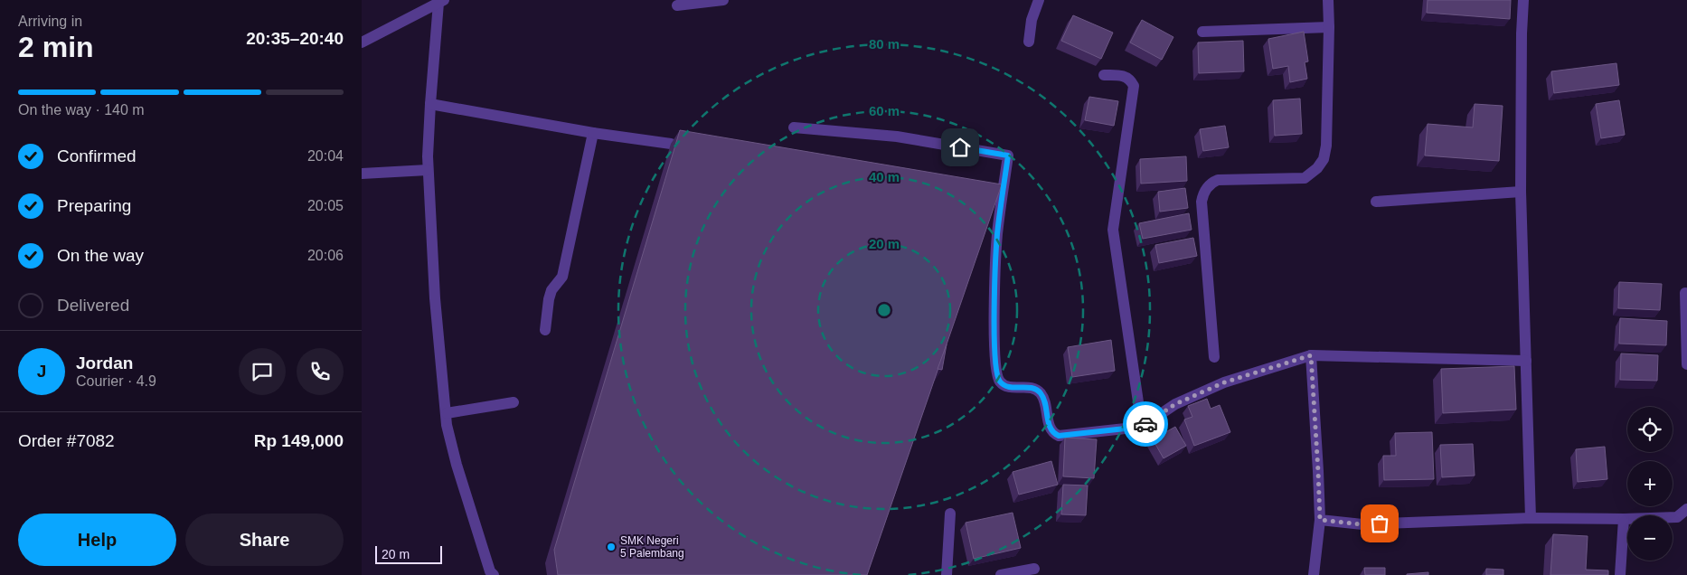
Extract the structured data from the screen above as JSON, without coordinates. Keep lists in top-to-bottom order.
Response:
{
  "places": ["SMK Negeri 5 Palembang"],
  "scale_bar": "20 m",
  "page": {
    "heading": ["2 min", "Arriving in", "20:35–20:40"],
    "panel": [
      "Jordan",
      "Courier · 4.9",
      "Order #7082",
      "Rp 149,000"
    ],
    "bar": "On the way · 140 m",
    "list": [
      ["Confirmed", "20:04"],
      ["Preparing", "20:05"],
      ["On the way", "20:06"],
      "Delivered"
    ],
    "round": "J",
    "map_buttons": ["+", "−"],
    "buttons": ["Help", "Share"],
    "scale": "20 m"
  },
  "rings": [
    "80 m",
    "60 m",
    "40 m",
    "20 m"
  ]
}
